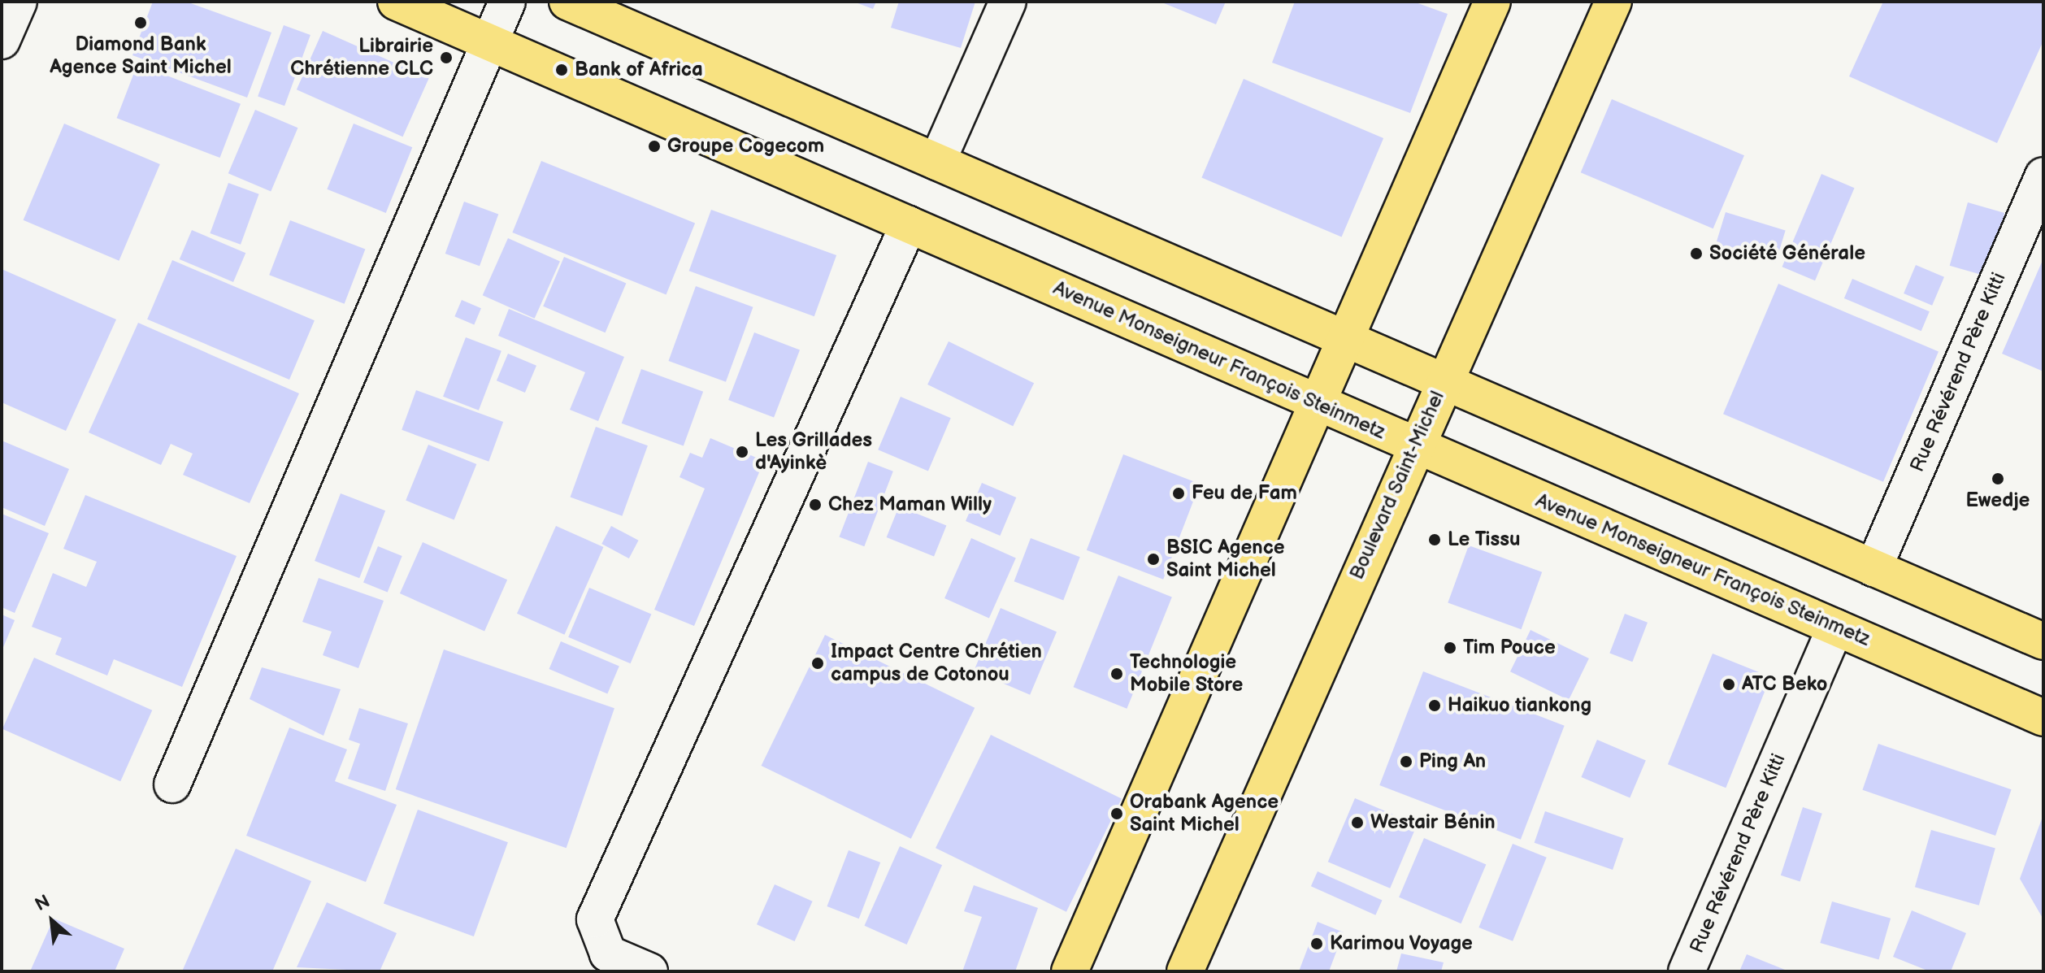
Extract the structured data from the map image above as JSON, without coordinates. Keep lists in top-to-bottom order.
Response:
{
  "streets": {
    "main road": ["Avenue Monseigneur François Steinmetz", "Boulevard Saint-Michel"],
    "street": ["Rue Révérend Père Kitti"]
  },
  "crossings": [
    ["Avenue Monseigneur François Steinmetz", "Rue Révérend Père Kitti"],
    ["Avenue Monseigneur François Steinmetz", "Boulevard Saint-Michel"]
  ],
  "places": [
    "Diamond Bank Agence Saint Michel",
    "Librairie Chrétienne CLC",
    "Bank of Africa",
    "Groupe Cogecom",
    "Société Générale",
    "Les Grillades d'Ayinkè",
    "Ewedje",
    "Feu de Fam",
    "Chez Maman Willy",
    "Le Tissu",
    "BSIC Agence Saint Michel",
    "Tim Pouce",
    "Impact Centre Chrétien campus de Cotonou",
    "Technologie Mobile Store",
    "ATC Beko",
    "Haikuo tiankong",
    "Ping An",
    "Orabank Agence Saint Michel",
    "Westair Bénin",
    "Karimou Voyage"
  ],
  "north": "top left"
}
